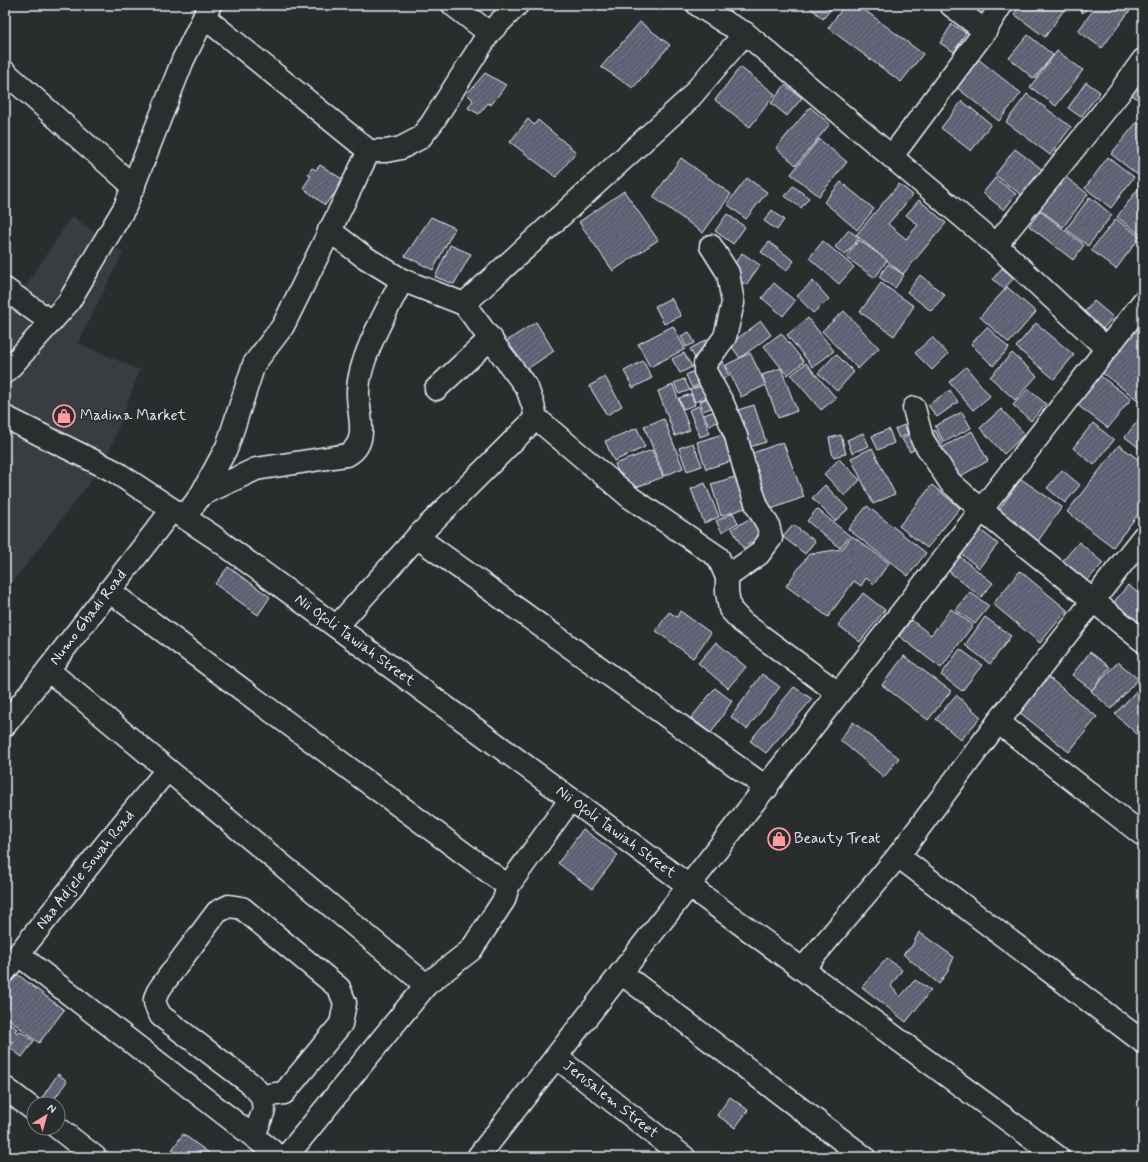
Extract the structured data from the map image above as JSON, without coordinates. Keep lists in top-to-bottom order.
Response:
{
  "streets": {
    "street": [
      "Numo Gbadi Road",
      "Nii Ofoli Tawiah Street",
      "Naa Adjele Sowah Road",
      "Jerusalem Street"
    ]
  },
  "crossings": [
    ["Numo Gbadi Road", "Nii Ofoli Tawiah Street"]
  ],
  "places": {
    "shop": ["Madina Market", "Beauty Treat"]
  },
  "north": "top right"
}
